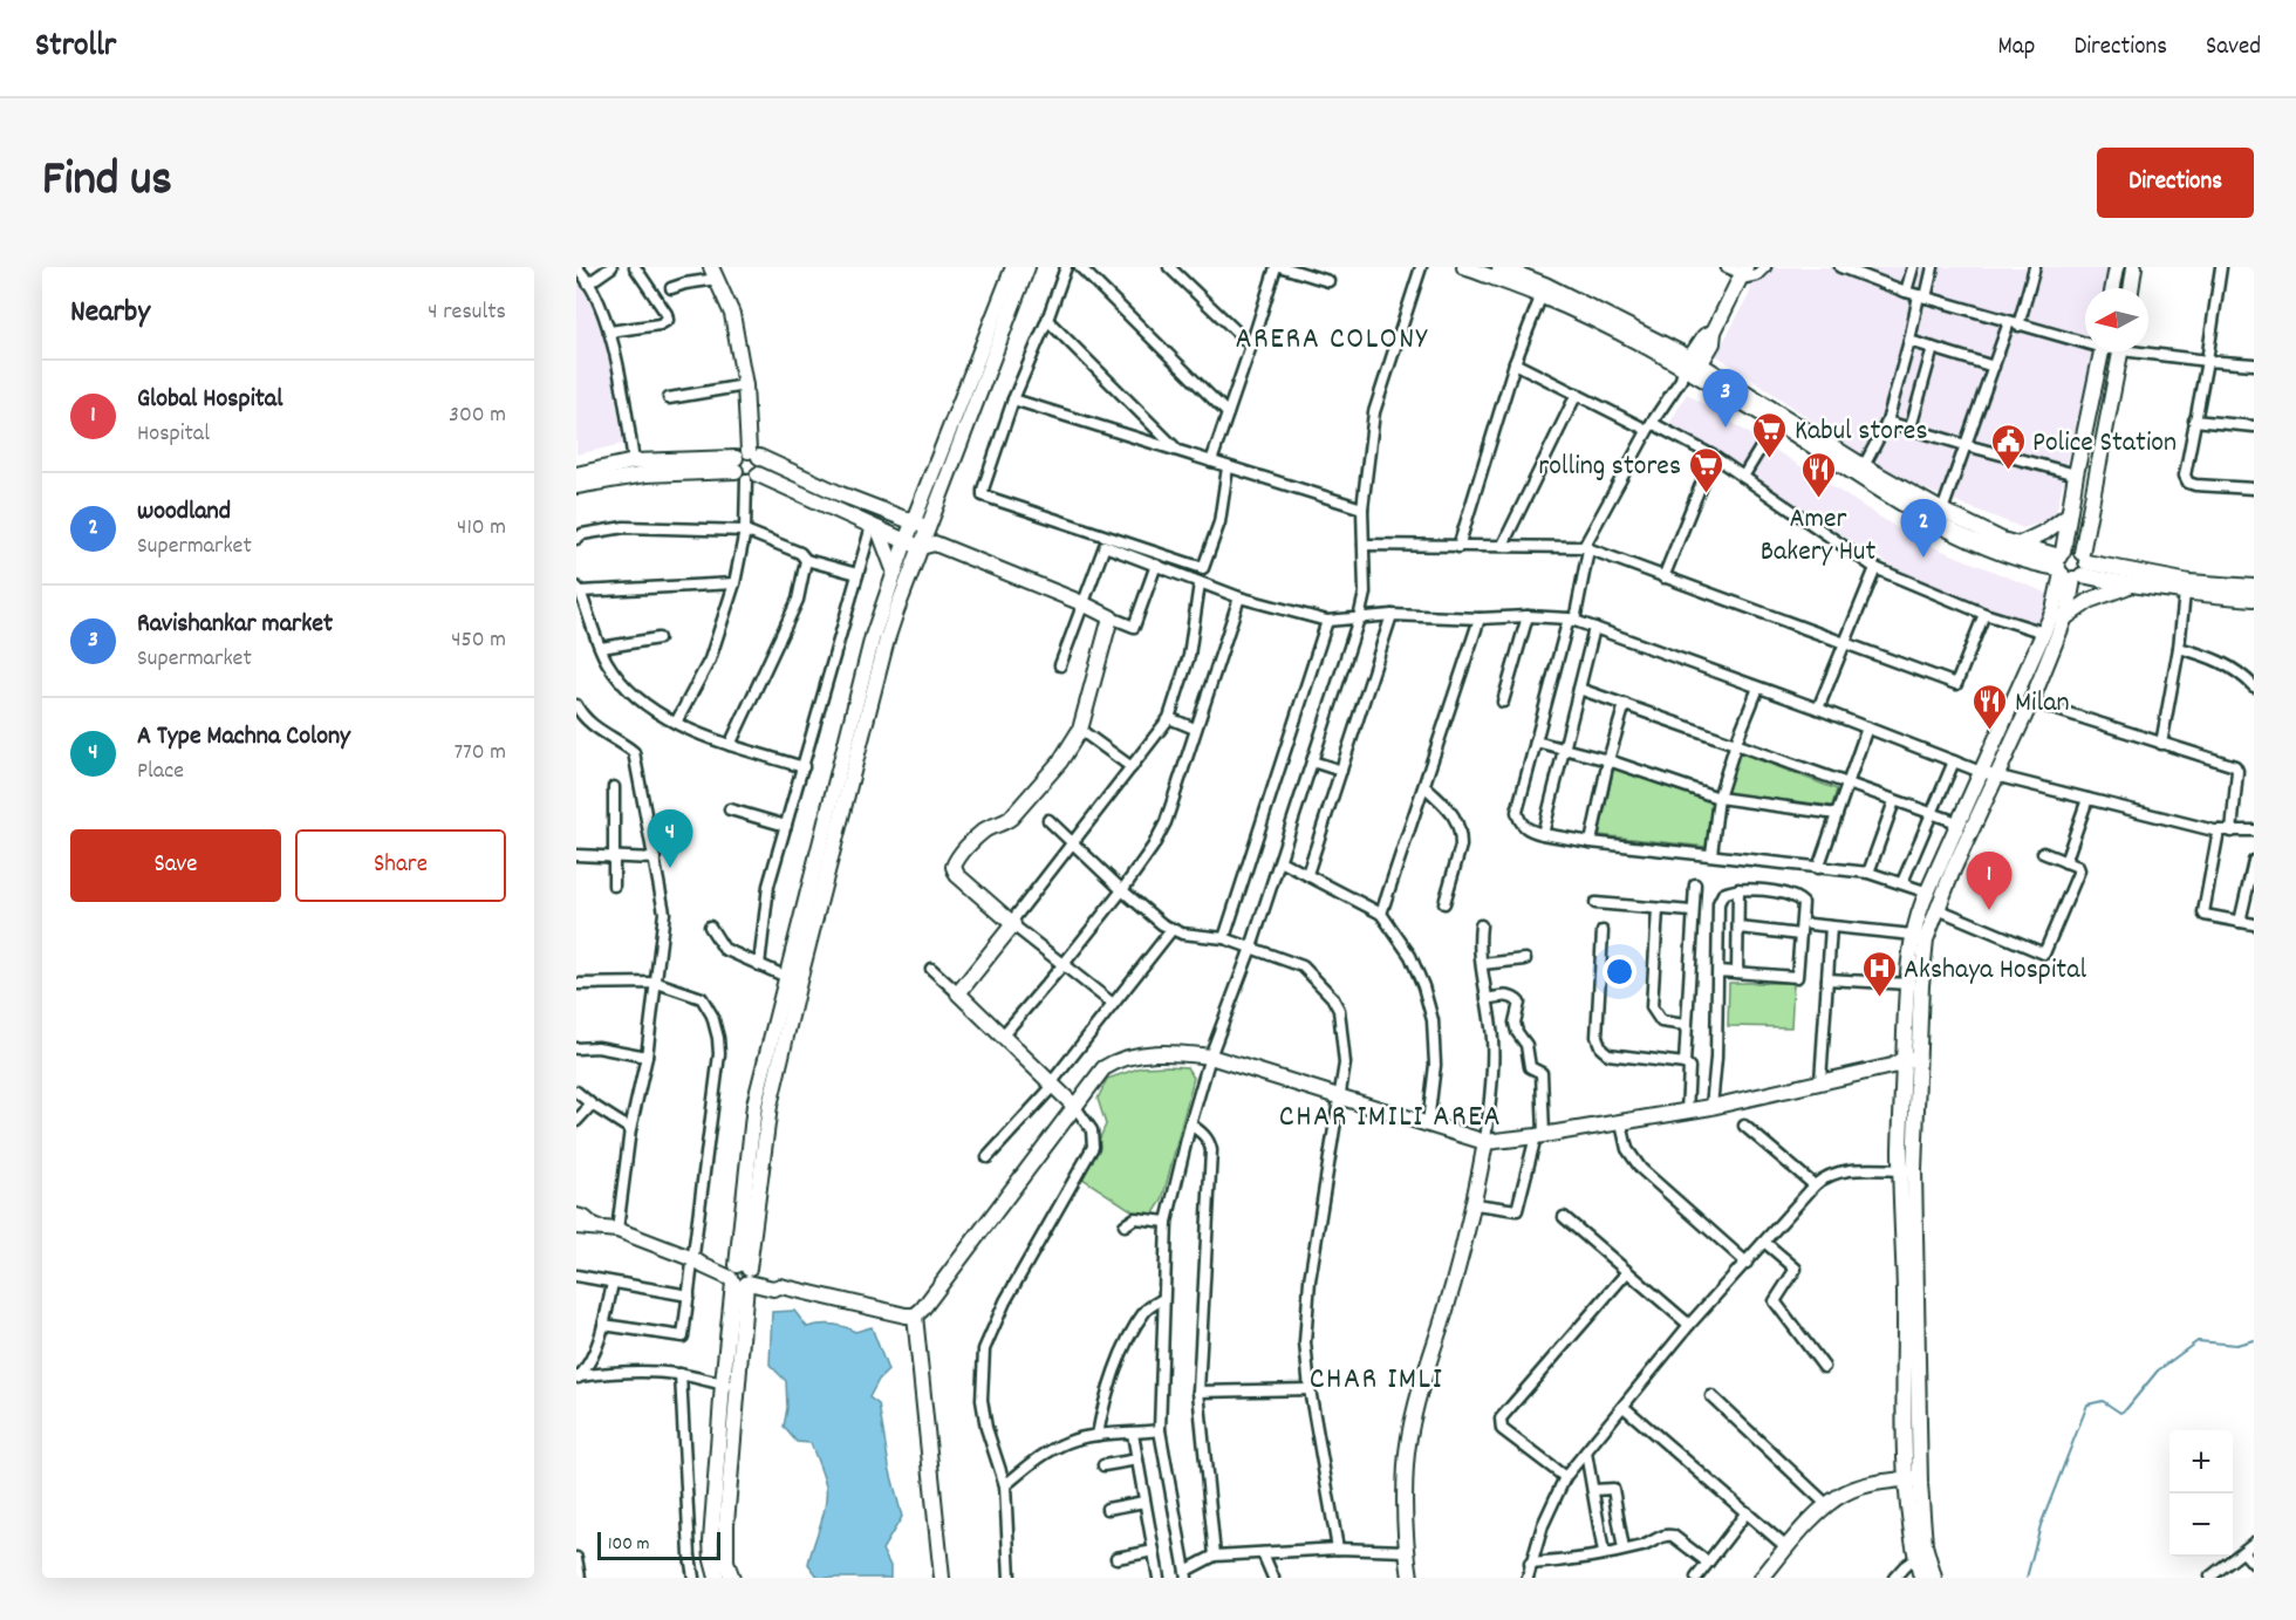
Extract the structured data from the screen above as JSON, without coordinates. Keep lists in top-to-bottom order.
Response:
{
  "districts": ["ARERA COLONY", "CHAR IMILI AREA", "CHAR IMLI"],
  "places": {
    "supermarket": ["Kabul stores", "rolling stores"],
    "public building": ["Police Station"],
    "restaurant": ["Amer Bakery Hut", "Milan"],
    "hospital": ["Akshaya Hospital"]
  },
  "scale_bar": "100 m",
  "north": "left",
  "page": {
    "header": "Strollr",
    "nav": ["Map", "Directions", "Saved"],
    "title": "Find us",
    "buttons": [
      "Directions",
      ["Save", "Share"]
    ],
    "heading": ["Nearby", "4 results"],
    "list": [
      {
        "mark": "1",
        "name": "Global Hospital",
        "note": "Hospital",
        "value": "300 m"
      },
      {
        "mark": "2",
        "name": "woodland",
        "note": "Supermarket",
        "value": "410 m"
      },
      {
        "mark": "3",
        "name": "Ravishankar market",
        "note": "Supermarket",
        "value": "450 m"
      },
      {
        "mark": "4",
        "name": "A Type Machna Colony",
        "note": "Place",
        "value": "770 m"
      }
    ],
    "pins": [
      "3",
      "2",
      "4",
      "1"
    ],
    "map_buttons": ["+", "−"],
    "scale": "100 m"
  }
}
